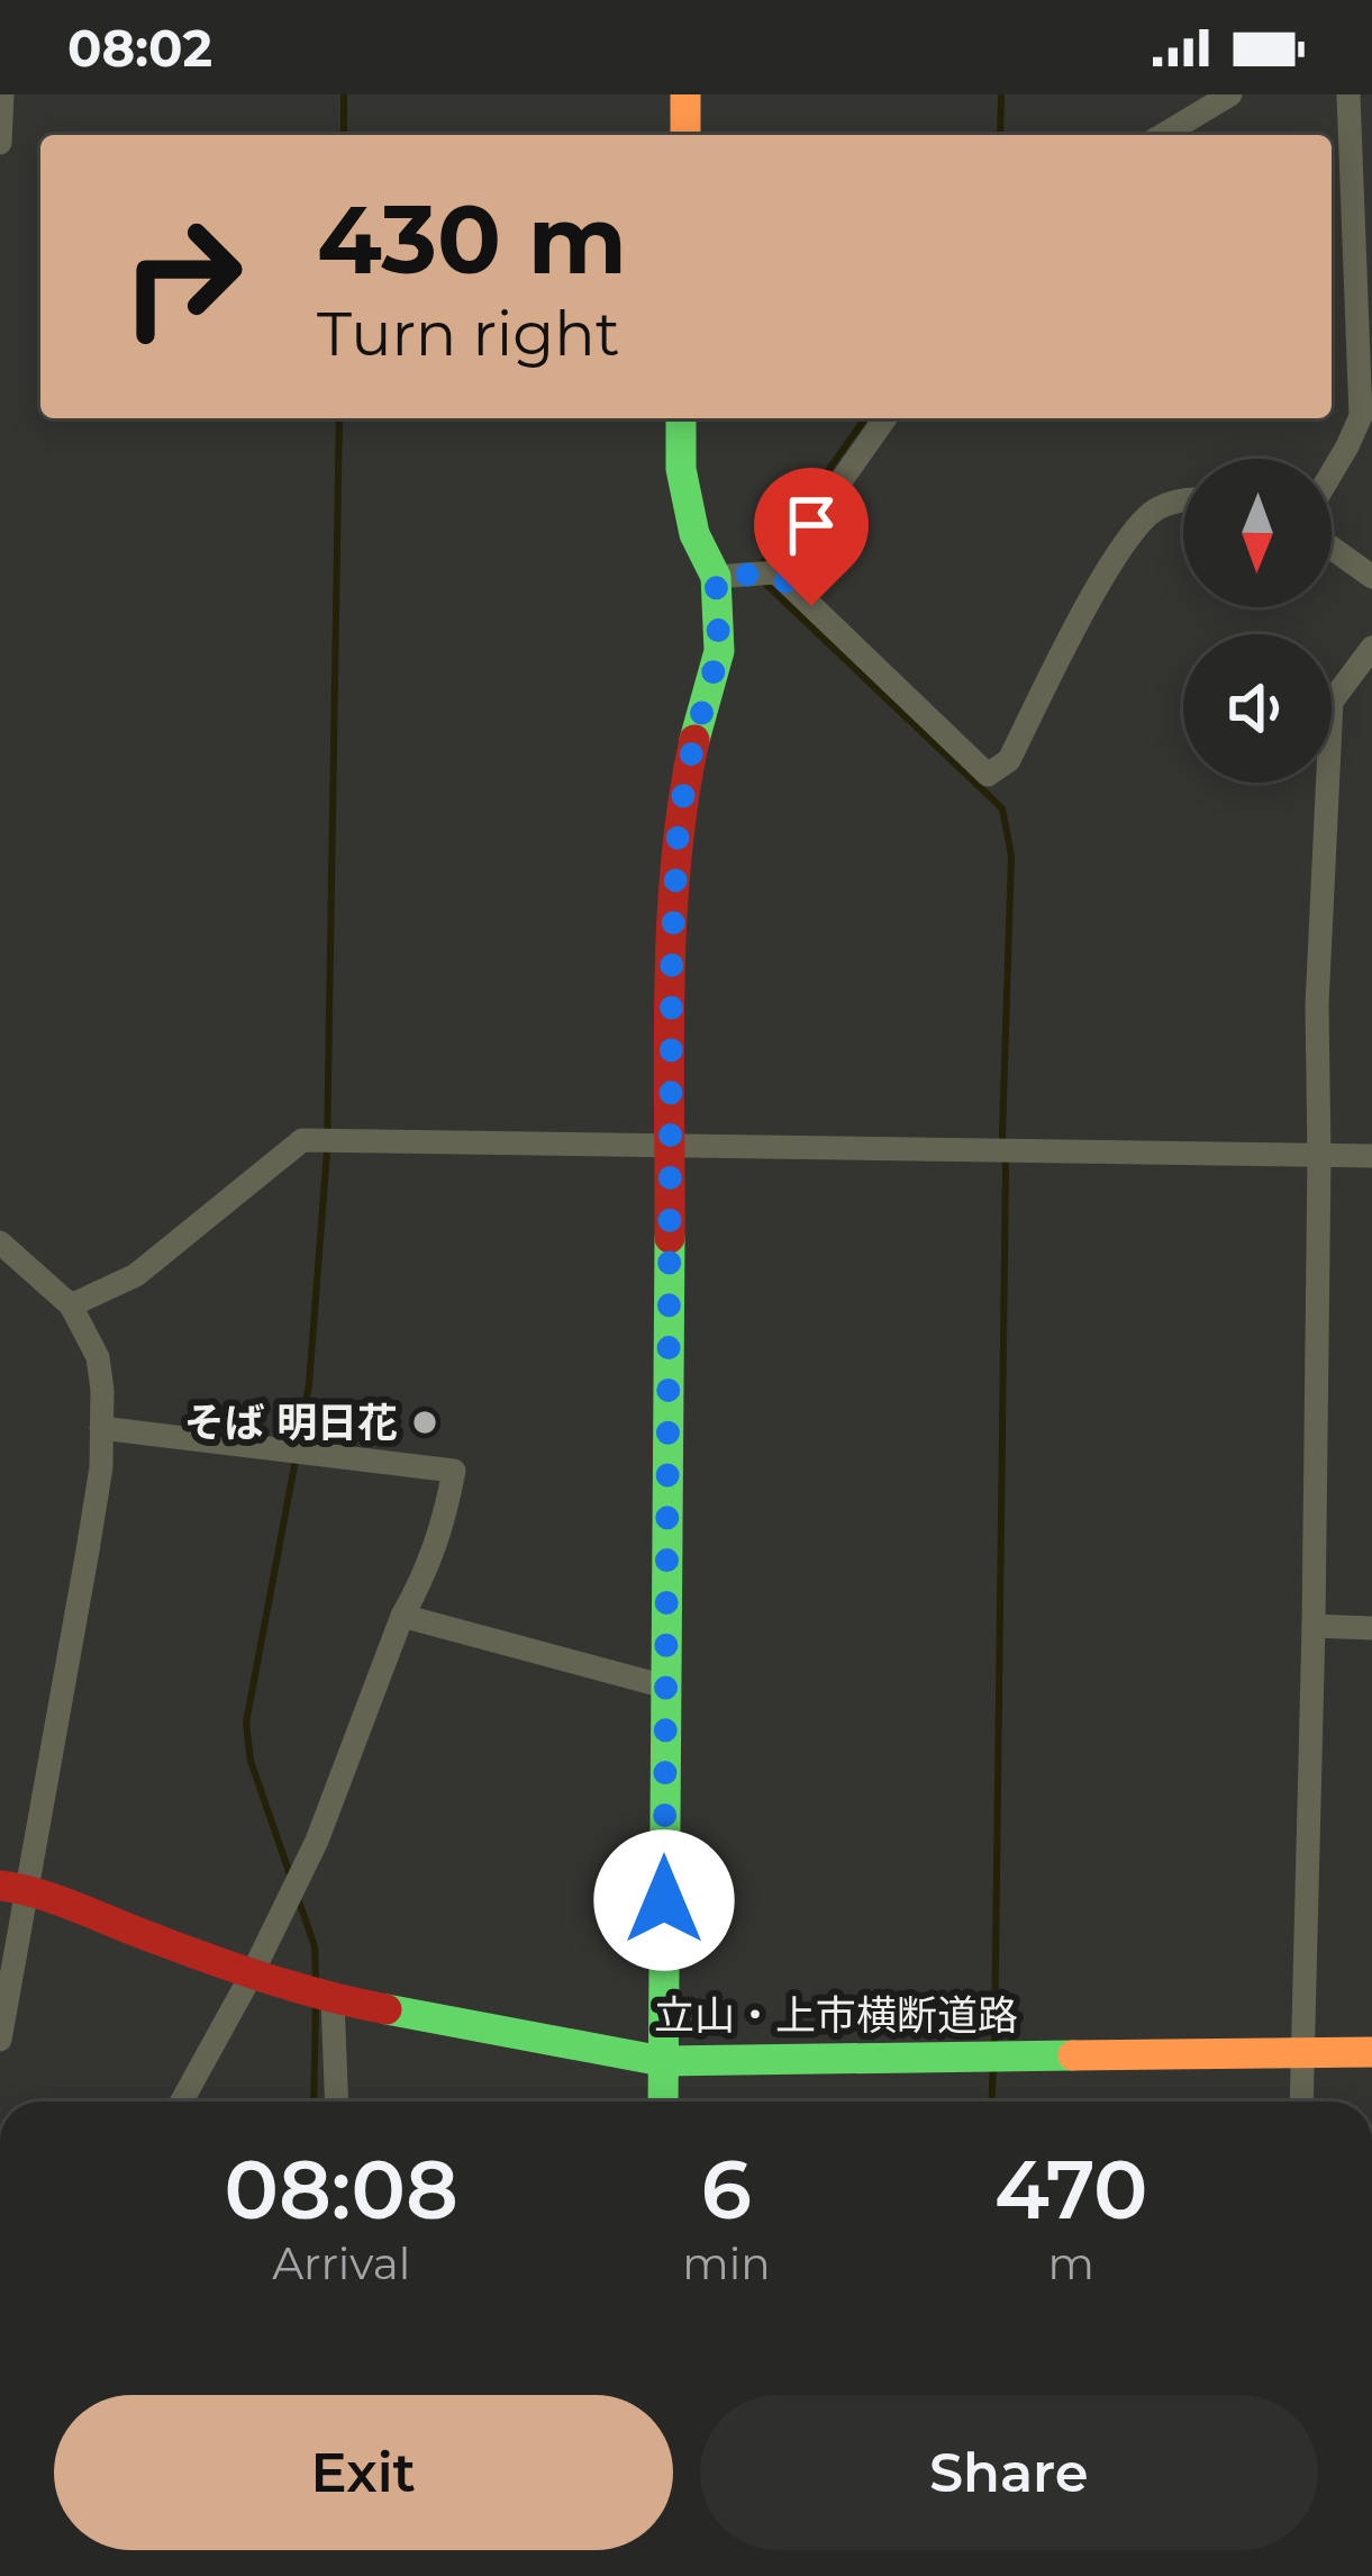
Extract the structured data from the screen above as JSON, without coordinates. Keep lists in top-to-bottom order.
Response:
{
  "streets": {
    "street": ["立山・上市横断道路"]
  },
  "places": ["そば 明日花"],
  "north": "bottom",
  "page": {
    "status": "08:02",
    "turn": ["430 m", "Turn right"],
    "eta": [
      "08:08",
      "Arrival",
      "6",
      "min",
      "470",
      "m"
    ],
    "buttons": ["Exit", "Share"]
  }
}
